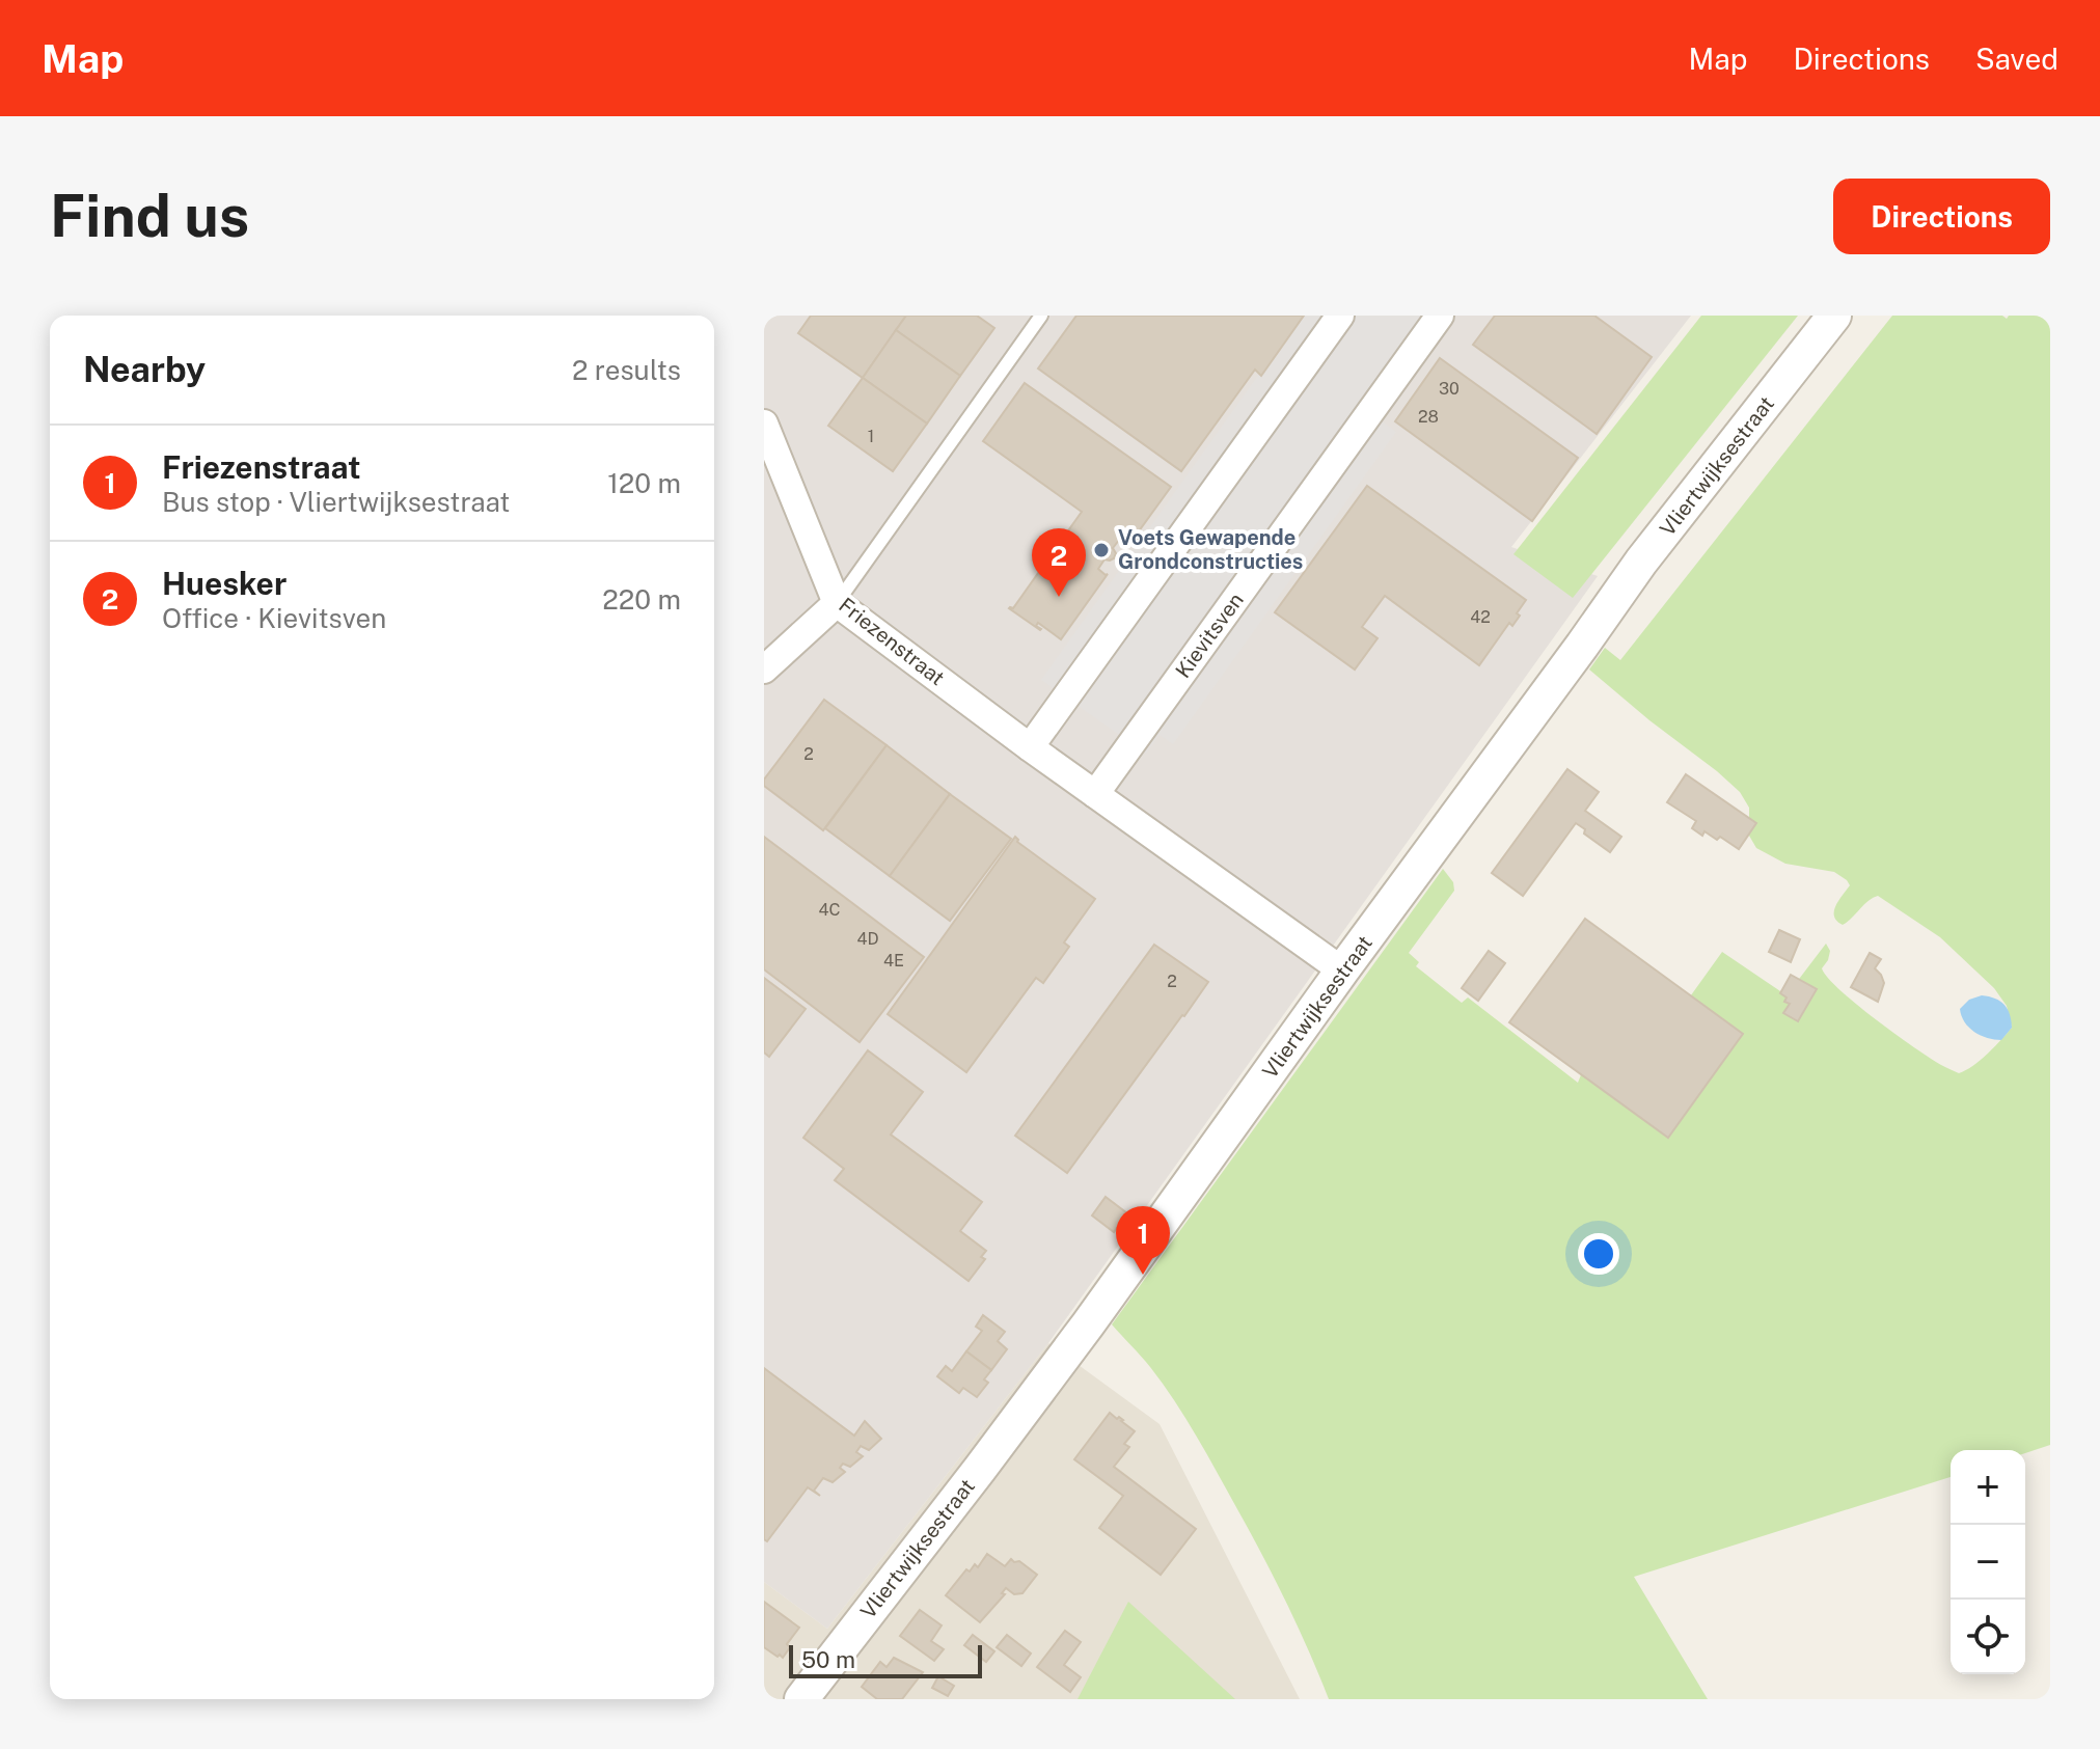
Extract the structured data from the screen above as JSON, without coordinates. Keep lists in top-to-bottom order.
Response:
{
  "streets": {
    "street": ["Vliertwijksestraat", "Kievitsven", "Friezenstraat"]
  },
  "crossings": [
    ["Vliertwijksestraat", "Friezenstraat"],
    ["Kievitsven", "Friezenstraat"]
  ],
  "places": ["Voets Gewapende Grondconstructies"],
  "house_numbers": [
    "30",
    "28",
    "1",
    "42",
    "2",
    "4C",
    "4D",
    "4E",
    "2"
  ],
  "scale_bar": "50 m",
  "page": {
    "header": "Map",
    "nav": ["Map", "Directions", "Saved"],
    "buttons": "Directions",
    "title": "Find us",
    "heading": ["Nearby", "2 results"],
    "list": [
      {
        "mark": "1",
        "name": "Friezenstraat",
        "note": "Bus stop · Vliertwijksestraat",
        "value": "120 m"
      },
      {
        "mark": "2",
        "name": "Huesker",
        "note": "Office · Kievitsven",
        "value": "220 m"
      }
    ],
    "pins": ["2", "1"],
    "map_buttons": ["+", "−"],
    "scale": "50 m"
  }
}
